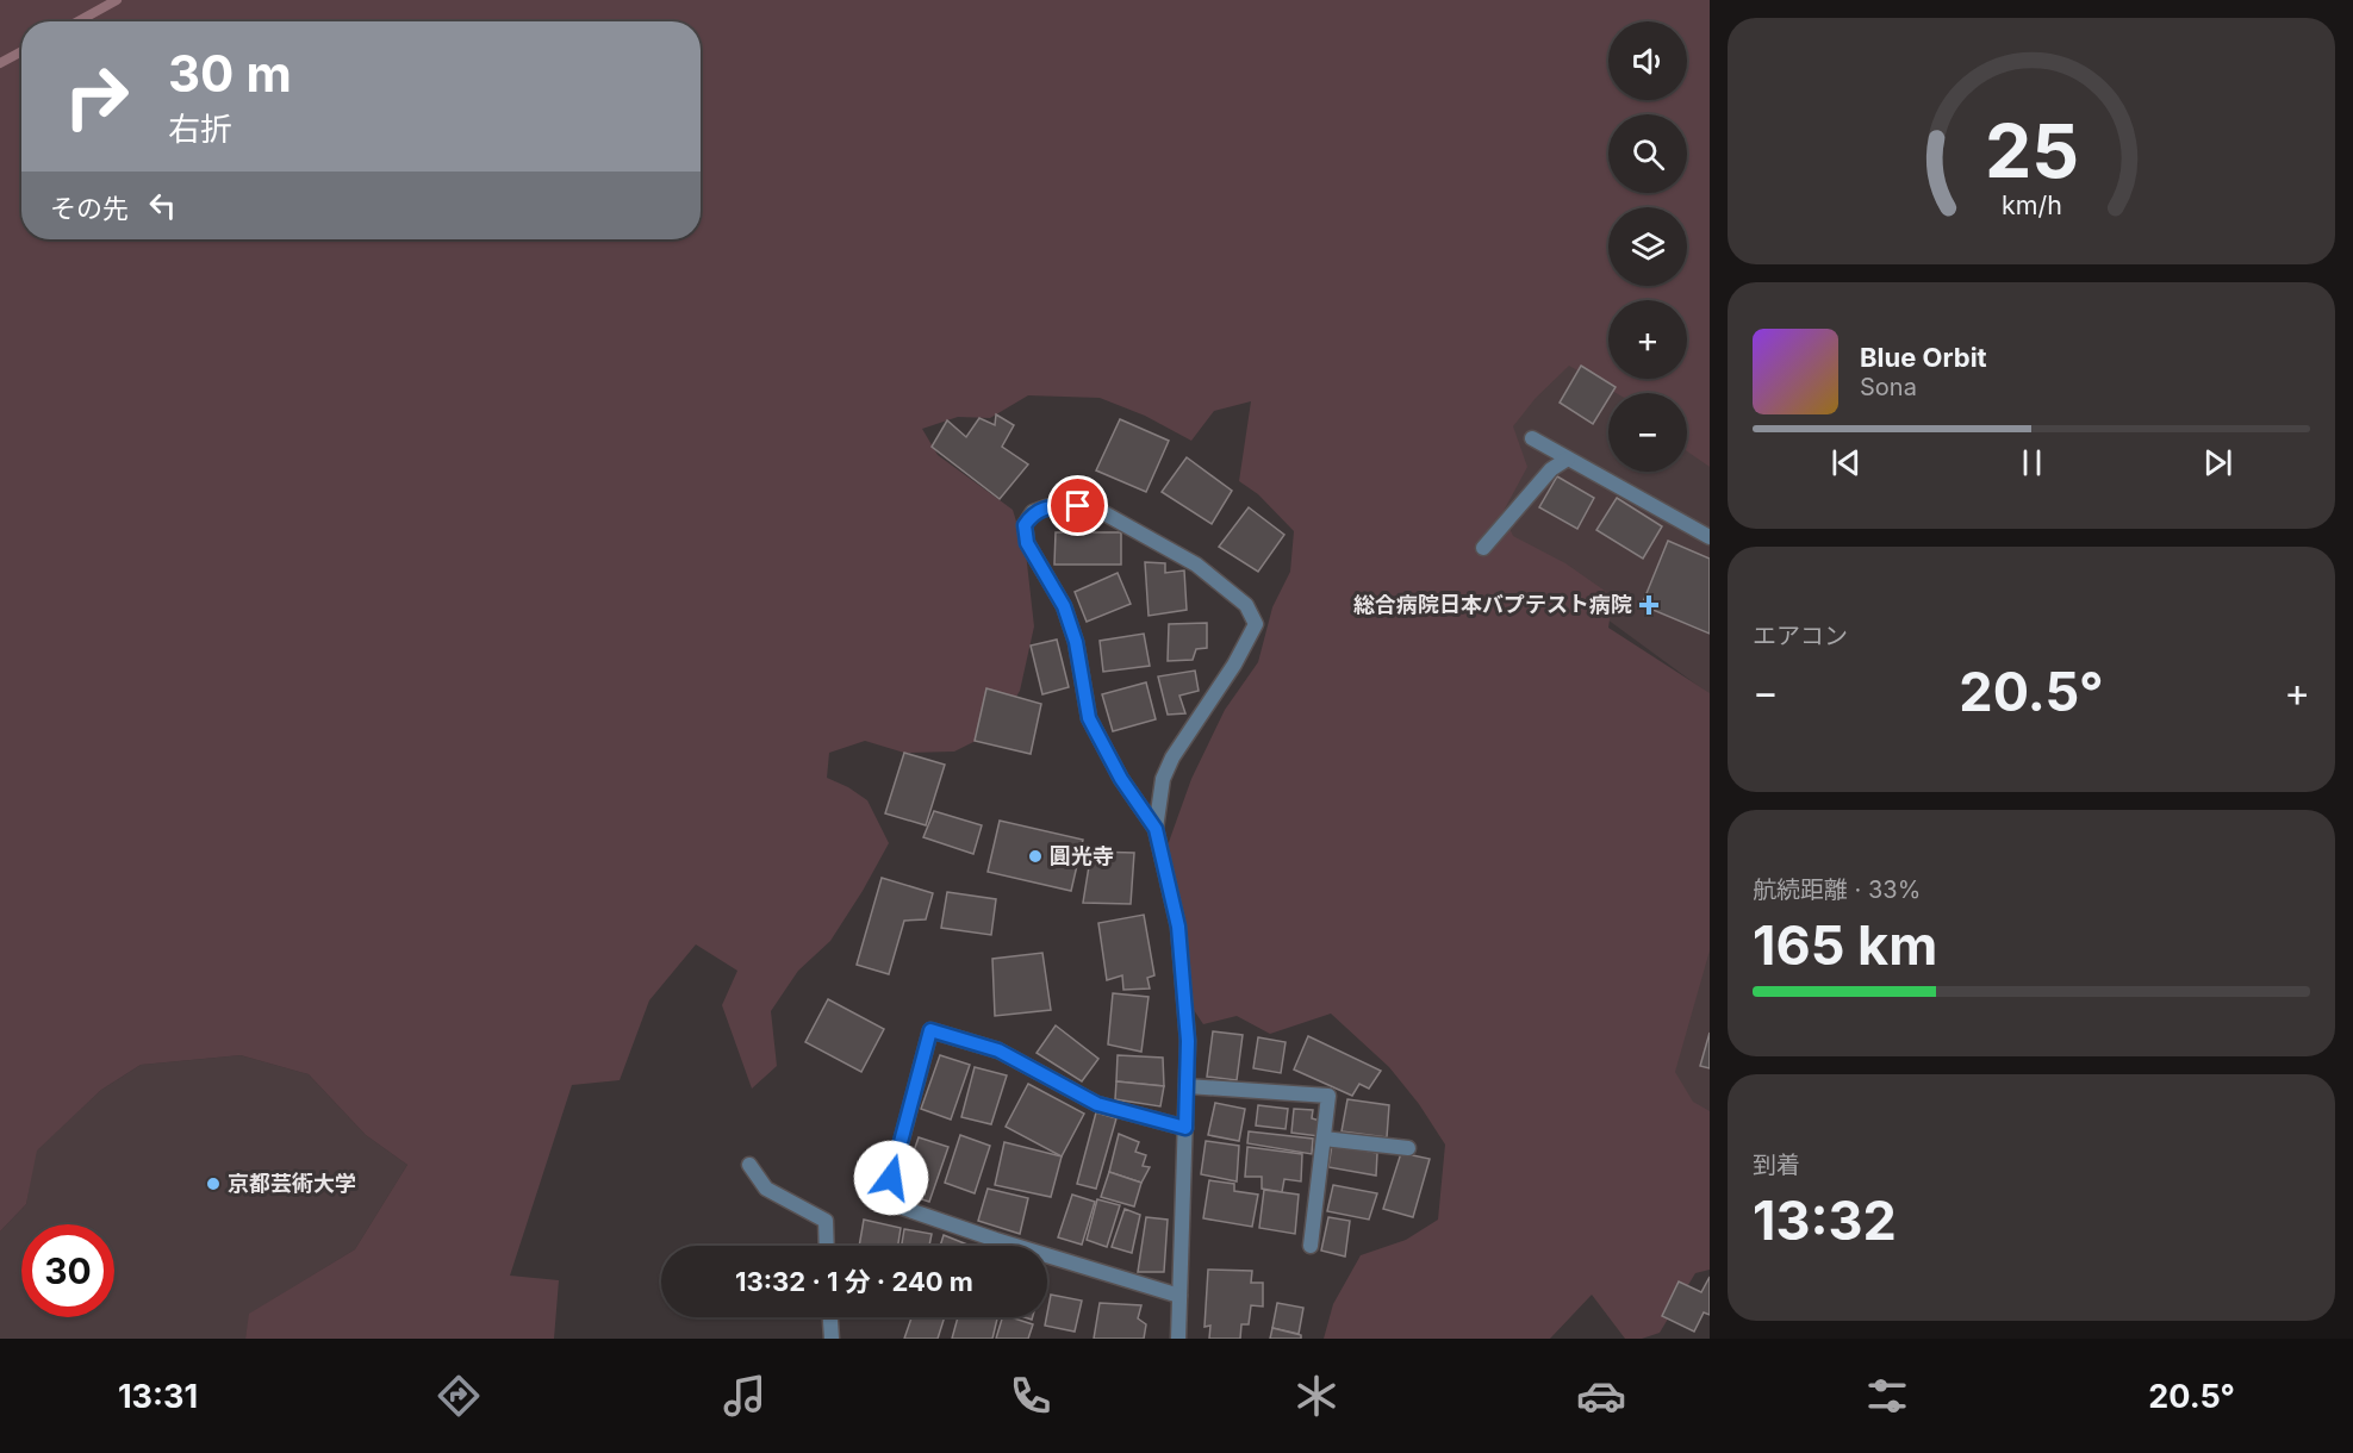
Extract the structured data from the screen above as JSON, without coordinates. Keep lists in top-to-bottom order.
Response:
{
  "places": {
    "health": ["総合病院日本バプテスト病院"],
    "other": ["圓光寺", "京都芸術大学"]
  },
  "page": {
    "map_buttons": ["+", "−"],
    "turn": ["30 m", "右折"],
    "then": "その先",
    "song": ["Blue Orbit", "Sona"],
    "tile": [
      "エアコン",
      ["航続距離 · 33%", "165 km"],
      ["到着", "13:32"]
    ],
    "heat": ["−", "20.5°", "+"],
    "limit": "30",
    "trip": "13:32 · 1 分 · 240 m",
    "tabs": ["13:31", "20.5°"],
    "gauge": ["25", "km/h"]
  }
}
